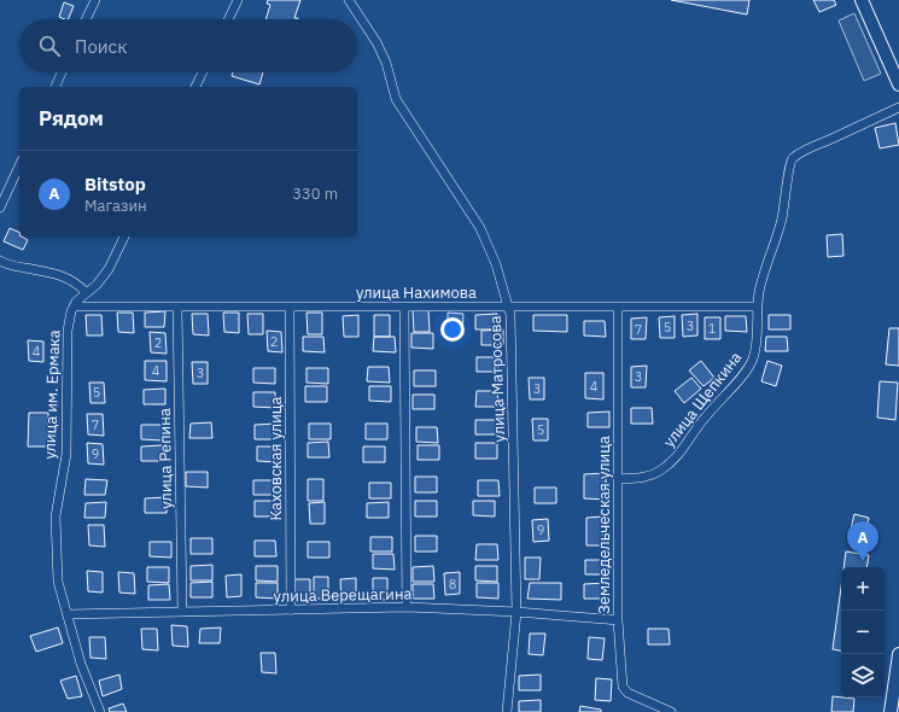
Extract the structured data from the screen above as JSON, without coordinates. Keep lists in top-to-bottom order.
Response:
{
  "streets": {
    "street": [
      "улица Нахимова",
      "улица Матросова",
      "улица им. Ермака",
      "улица Щепкина",
      "улица Репина",
      "Каховская улица",
      "Земледельческая улица",
      "улица Верещагина"
    ]
  },
  "crossings": [
    ["улица Нахимова", "улица Матросова"],
    ["улица Нахимова", "улица им. Ермака"],
    ["улица Нахимова", "улица Щепкина"],
    ["улица Нахимова", "улица Репина"],
    ["улица Нахимова", "Каховская улица"],
    ["улица Нахимова", "Земледельческая улица"],
    ["улица Матросова", "улица Верещагина"],
    ["улица им. Ермака", "улица Верещагина"],
    ["улица Щепкина", "Земледельческая улица"],
    ["улица Репина", "улица Верещагина"],
    ["Каховская улица", "улица Верещагина"],
    ["Земледельческая улица", "улица Верещагина"]
  ],
  "house_numbers": [
    "3",
    "5",
    "1",
    "7",
    "2",
    "2",
    "4",
    "4",
    "3",
    "3",
    "4",
    "3",
    "5",
    "7",
    "5",
    "9",
    "9",
    "8"
  ],
  "page": {
    "search": "Поиск",
    "heading": "Рядом",
    "list": [
      {
        "mark": "A",
        "name": "Bitstop",
        "note": "Магазин",
        "value": "330 m"
      }
    ],
    "pins": "A",
    "map_buttons": ["+", "−"]
  }
}
